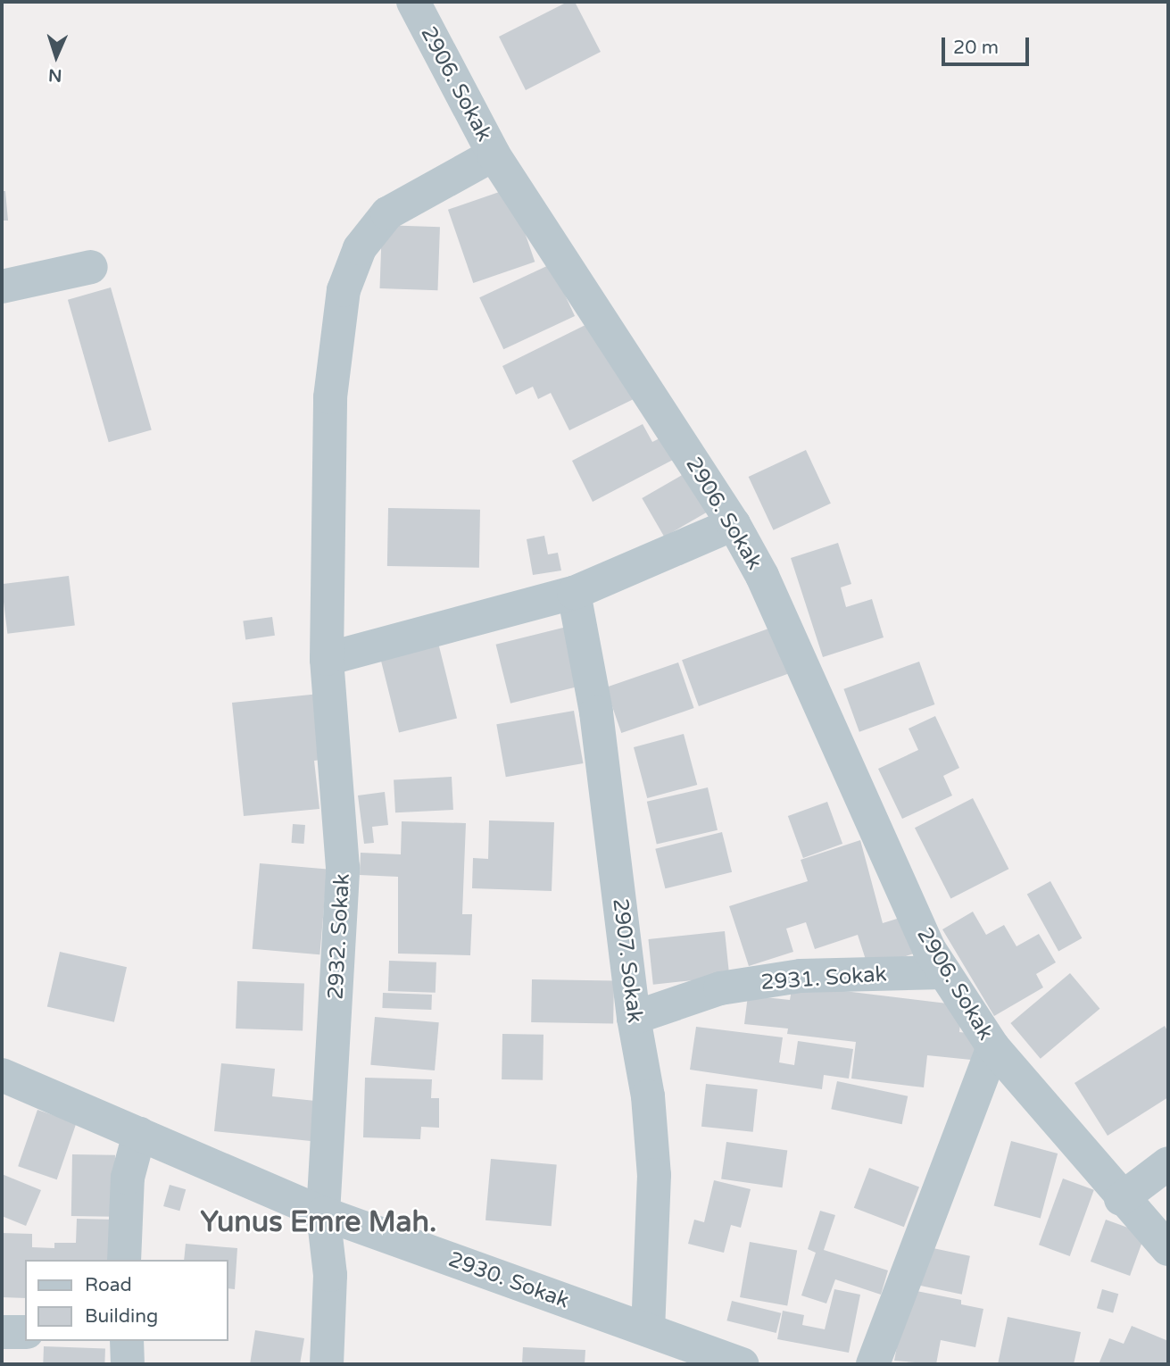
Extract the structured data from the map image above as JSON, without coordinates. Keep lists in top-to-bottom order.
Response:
{
  "streets": {
    "street": [
      "2906. Sokak",
      "2932. Sokak",
      "2907. Sokak",
      "2931. Sokak",
      "2930. Sokak"
    ]
  },
  "crossings": [
    ["2906. Sokak", "2932. Sokak"],
    ["2906. Sokak", "2931. Sokak"],
    ["2932. Sokak", "2930. Sokak"],
    ["2907. Sokak", "2931. Sokak"],
    ["2907. Sokak", "2930. Sokak"]
  ],
  "districts": ["Yunus Emre Mah."],
  "legend": ["Road", "Building"],
  "scale_bar": "20 m",
  "north": "bottom"
}
